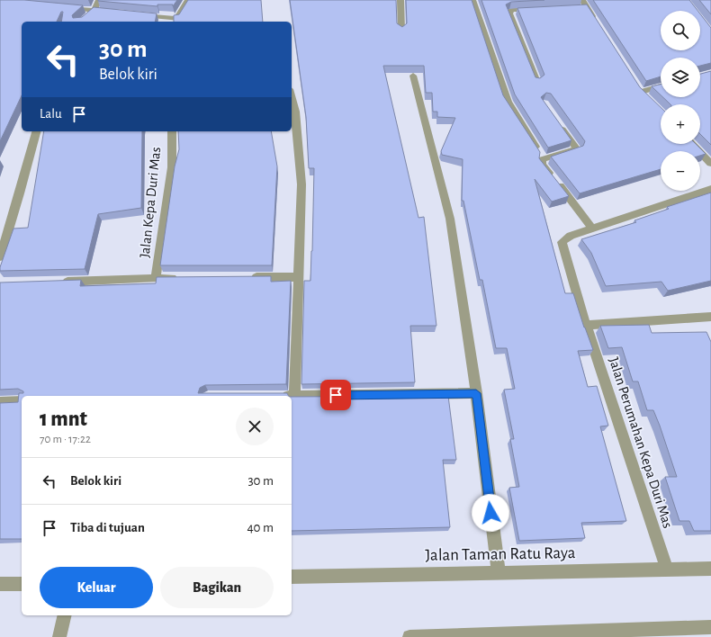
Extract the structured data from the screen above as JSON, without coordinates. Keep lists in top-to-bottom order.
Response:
{
  "streets": {
    "street": ["Jalan Kepa Duri Mas", "Jalan Perumahan Kepa Duri Mas", "Jalan Taman Ratu Raya"]
  },
  "crossings": [
    ["Jalan Perumahan Kepa Duri Mas", "Jalan Taman Ratu Raya"]
  ],
  "page": {
    "map_buttons": ["+", "−"],
    "turn": ["30 m", "Belok kiri"],
    "then": "Lalu",
    "heading": ["1 mnt", "70 m · 17:22"],
    "list": [
      {
        "name": "Belok kiri",
        "value": "30 m"
      },
      {
        "name": "Tiba di tujuan",
        "value": "40 m"
      }
    ],
    "buttons": ["Keluar", "Bagikan"]
  }
}
